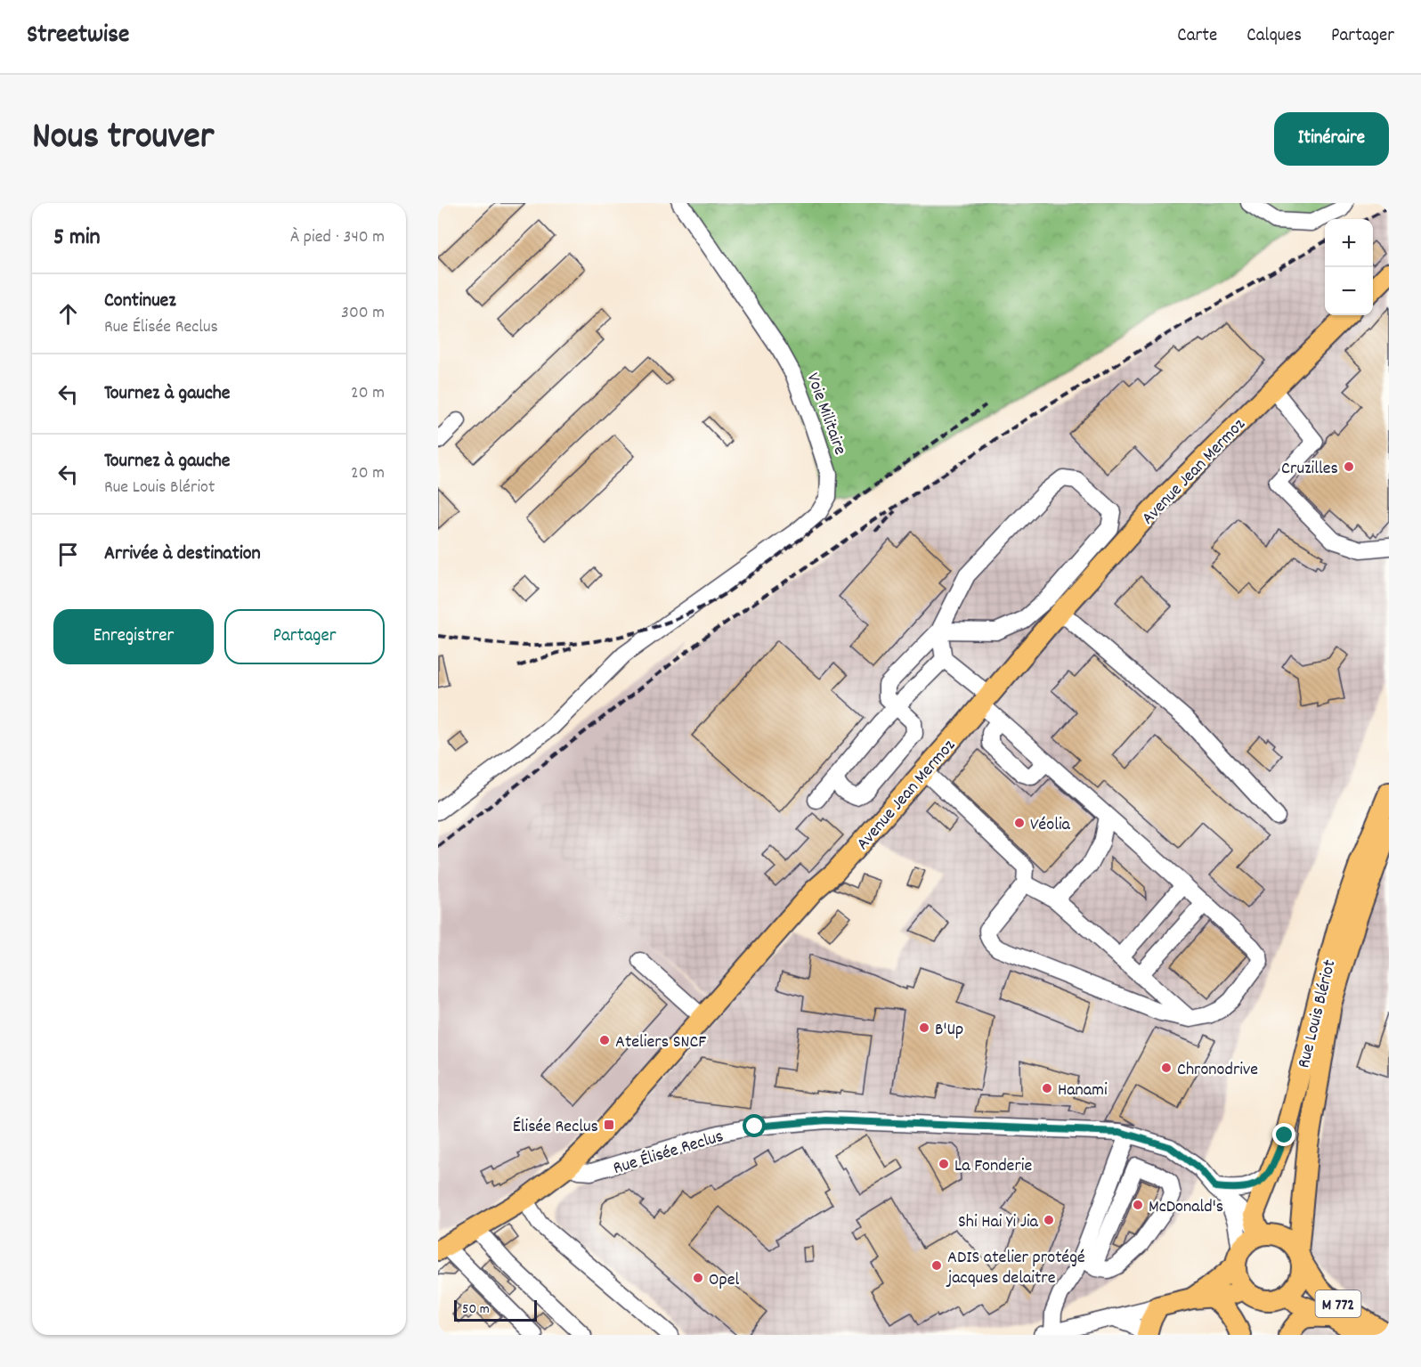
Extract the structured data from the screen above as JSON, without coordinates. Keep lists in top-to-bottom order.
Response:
{
  "streets": {
    "main road": ["Avenue Jean Mermoz", "Rue Louis Blériot", "M 772"],
    "street": ["Voie Militaire", "Rue Élisée Reclus"]
  },
  "crossings": [
    ["Avenue Jean Mermoz", "Rue Élisée Reclus"],
    ["Rue Louis Blériot", "Rue Élisée Reclus"],
    ["Rue Louis Blériot", "M 772"],
    ["Rue Élisée Reclus", "M 772"]
  ],
  "places": {
    "other": [
      "Cruzilles",
      "Véolia",
      "B'Up",
      "Ateliers SNCF",
      "Chronodrive",
      "Hanami",
      "La Fonderie",
      "McDonald's",
      "Shi Hai Yi Jia",
      "ADIS atelier protégé jacques delaitre",
      "Opel"
    ],
    "transit": ["Élisée Reclus"]
  },
  "scale_bar": "50 m",
  "page": {
    "header": "Streetwise",
    "nav": ["Carte", "Calques", "Partager"],
    "title": "Nous trouver",
    "buttons": [
      "Itinéraire",
      ["Enregistrer", "Partager"]
    ],
    "heading": ["5 min", "À pied · 340 m"],
    "map_buttons": ["+", "−"],
    "list": [
      ["Continuez", "Rue Élisée Reclus", "300 m"],
      ["Tournez à gauche", "20 m"],
      ["Tournez à gauche", "Rue Louis Blériot", "20 m"],
      "Arrivée à destination"
    ],
    "scale": "50 m"
  }
}
